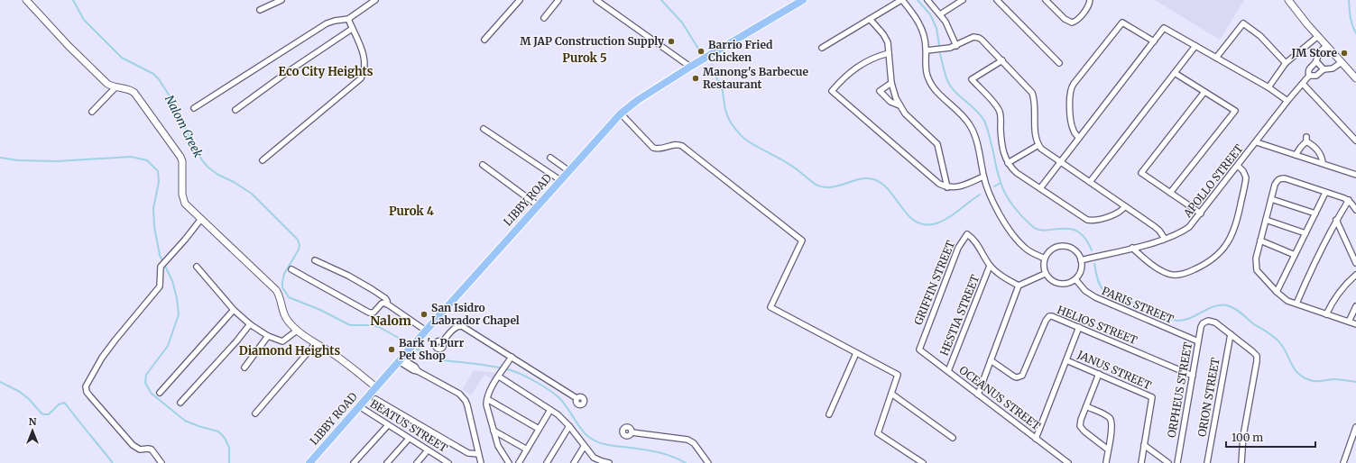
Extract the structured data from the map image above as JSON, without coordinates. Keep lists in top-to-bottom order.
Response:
{
  "streets": {
    "main road": ["LIBBY ROAD"],
    "street": [
      "APOLLO STREET",
      "GRIFFIN STREET",
      "PARIS STREET",
      "HESTIA STREET",
      "HELIOS STREET",
      "JANUS STREET",
      "ORPHEUS STREET",
      "ORION STREET",
      "OCEANUS STREET",
      "BEATUS STREET"
    ]
  },
  "crossings": [
    ["APOLLO STREET", "PARIS STREET"],
    ["LIBBY ROAD", "BEATUS STREET"],
    ["GRIFFIN STREET", "HESTIA STREET"],
    ["GRIFFIN STREET", "OCEANUS STREET"],
    ["PARIS STREET", "ORPHEUS STREET"],
    ["HESTIA STREET", "OCEANUS STREET"],
    ["HELIOS STREET", "ORPHEUS STREET"],
    ["ORPHEUS STREET", "ORION STREET"]
  ],
  "districts": [
    "Purok 5",
    "Eco City Heights",
    "Purok 4",
    "Nalom",
    "Diamond Heights"
  ],
  "water": ["Nalom Creek"],
  "places": [
    "M JAP Construction Supply",
    "Barrio Fried Chicken",
    "JM Store",
    "Manong's Barbecue Restaurant",
    "San Isidro Labrador Chapel",
    "Bark 'n Purr Pet Shop"
  ],
  "scale_bar": "100 m",
  "north": "top"
}
